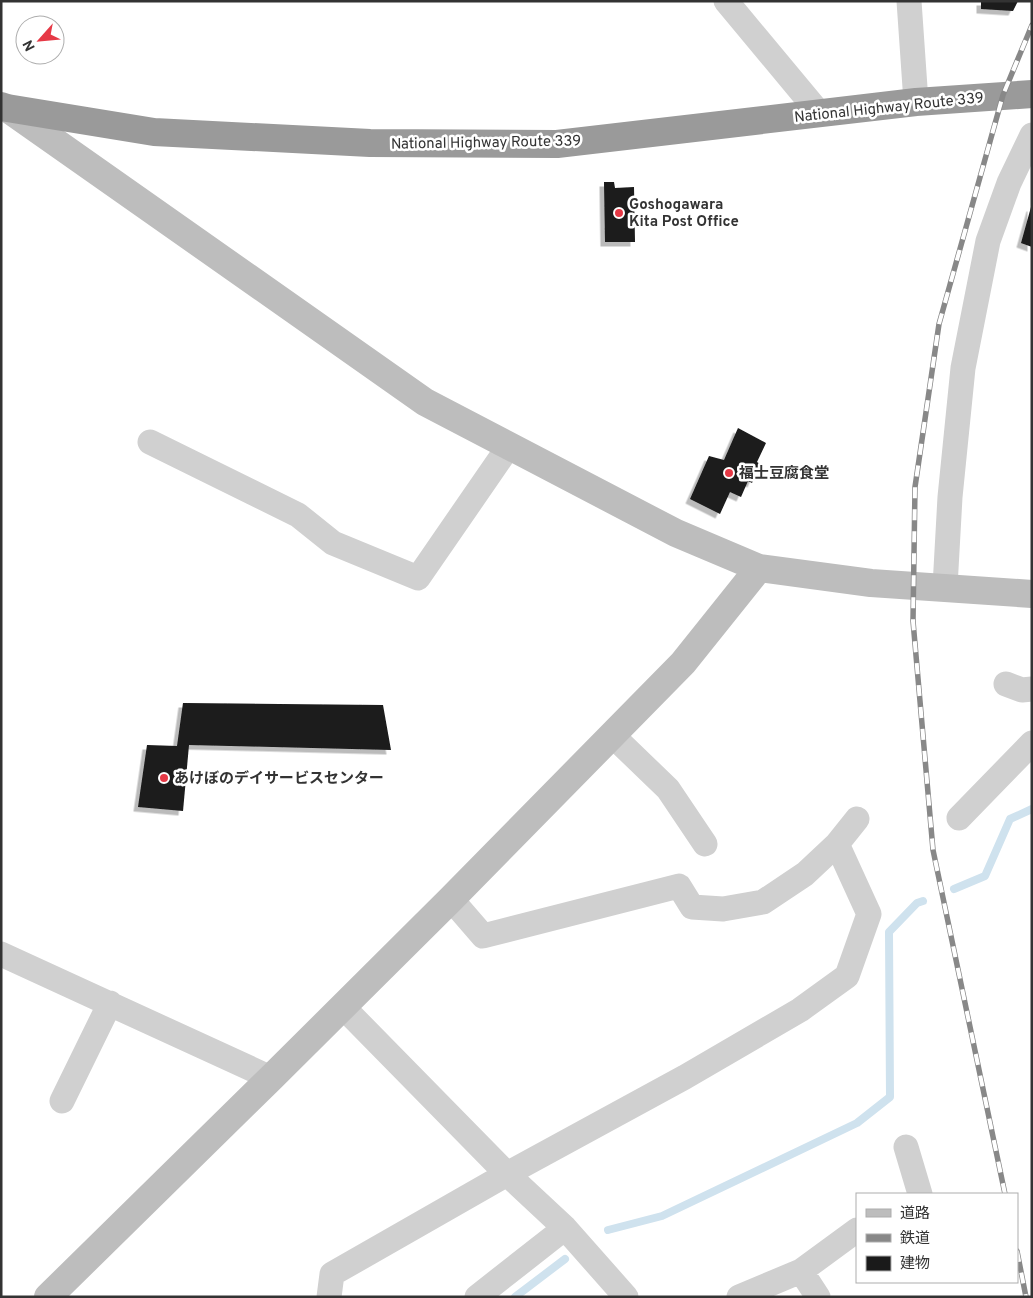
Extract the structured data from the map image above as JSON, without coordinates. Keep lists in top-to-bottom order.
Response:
{
  "streets": {
    "highway": ["National Highway Route 339"]
  },
  "places": ["Goshogawara Kita Post Office", "福士豆腐食堂", "あけぼのデイサービスセンター"],
  "legend": ["道路", "鉄道", "建物"],
  "north": "bottom left"
}
